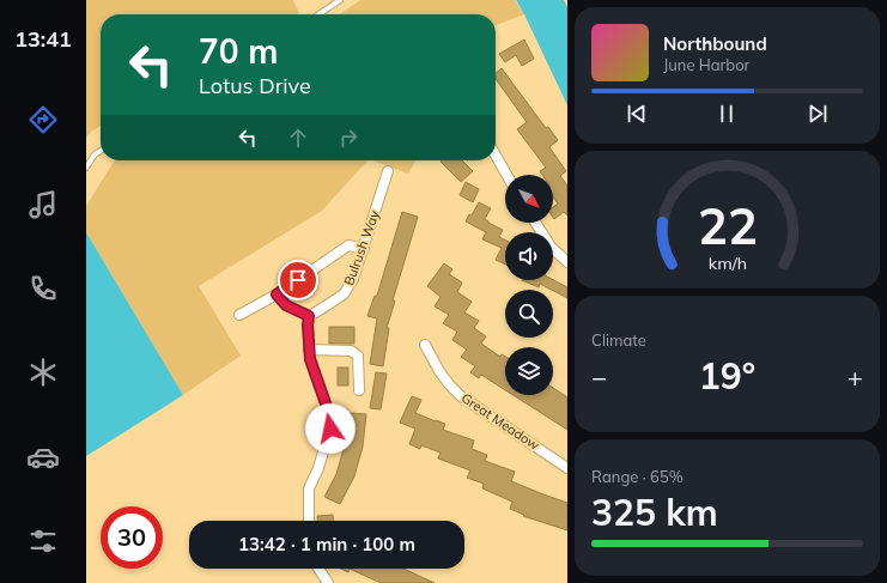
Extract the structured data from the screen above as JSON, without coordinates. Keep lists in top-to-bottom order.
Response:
{
  "streets": {
    "street": ["Bulrush Way", "Great Meadow"]
  },
  "north": "bottom right",
  "page": {
    "tabs": "13:41",
    "turn": ["70 m", "Lotus Drive"],
    "song": ["Northbound", "June Harbor"],
    "tile": [
      "Climate",
      ["Range · 65%", "325 km"]
    ],
    "heat": ["−", "19°", "+"],
    "limit": "30",
    "trip": "13:42 · 1 min · 100 m",
    "gauge": ["22", "km/h"]
  }
}
